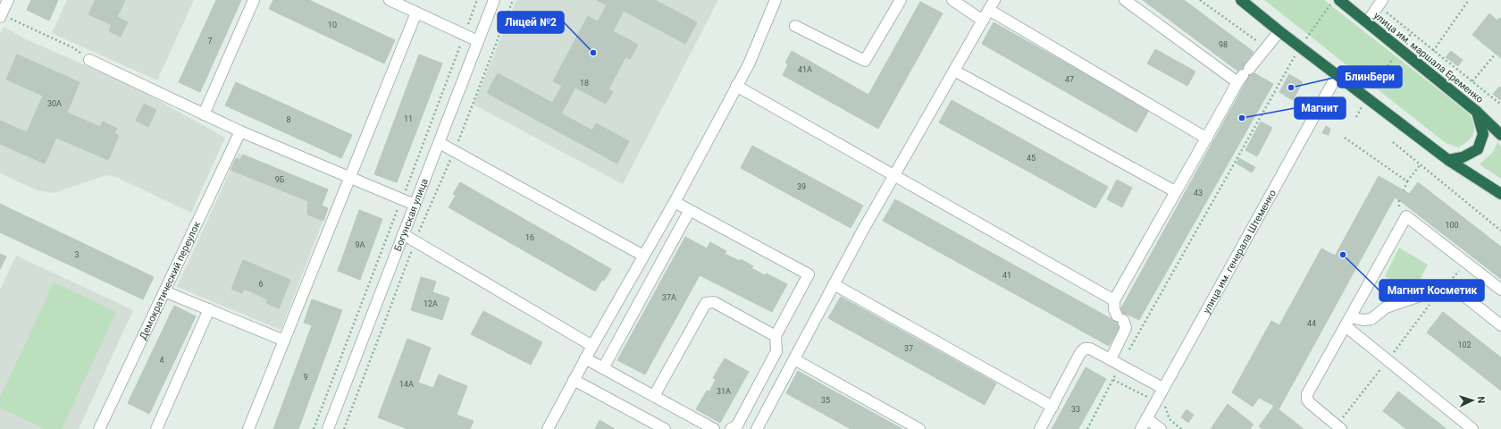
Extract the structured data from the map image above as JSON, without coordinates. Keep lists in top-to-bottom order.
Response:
{
  "streets": {
    "highway": ["улица им. маршала Еременко"],
    "street": ["Богунская улица", "улица им. генерала Штеменко", "Демократический переулок"]
  },
  "places": [
    "Лицей №2",
    "БлинБери",
    "Магнит",
    "Магнит Косметик"
  ],
  "house_numbers": [
    "10",
    "7",
    "98",
    "41А",
    "47",
    "18",
    "30А",
    "11",
    "8",
    "45",
    "9Б",
    "39",
    "43",
    "100",
    "16",
    "9А",
    "3",
    "41",
    "6",
    "37А",
    "12А",
    "44",
    "102",
    "37",
    "4",
    "9",
    "14А",
    "31А",
    "35",
    "33"
  ],
  "north": "right"
}
